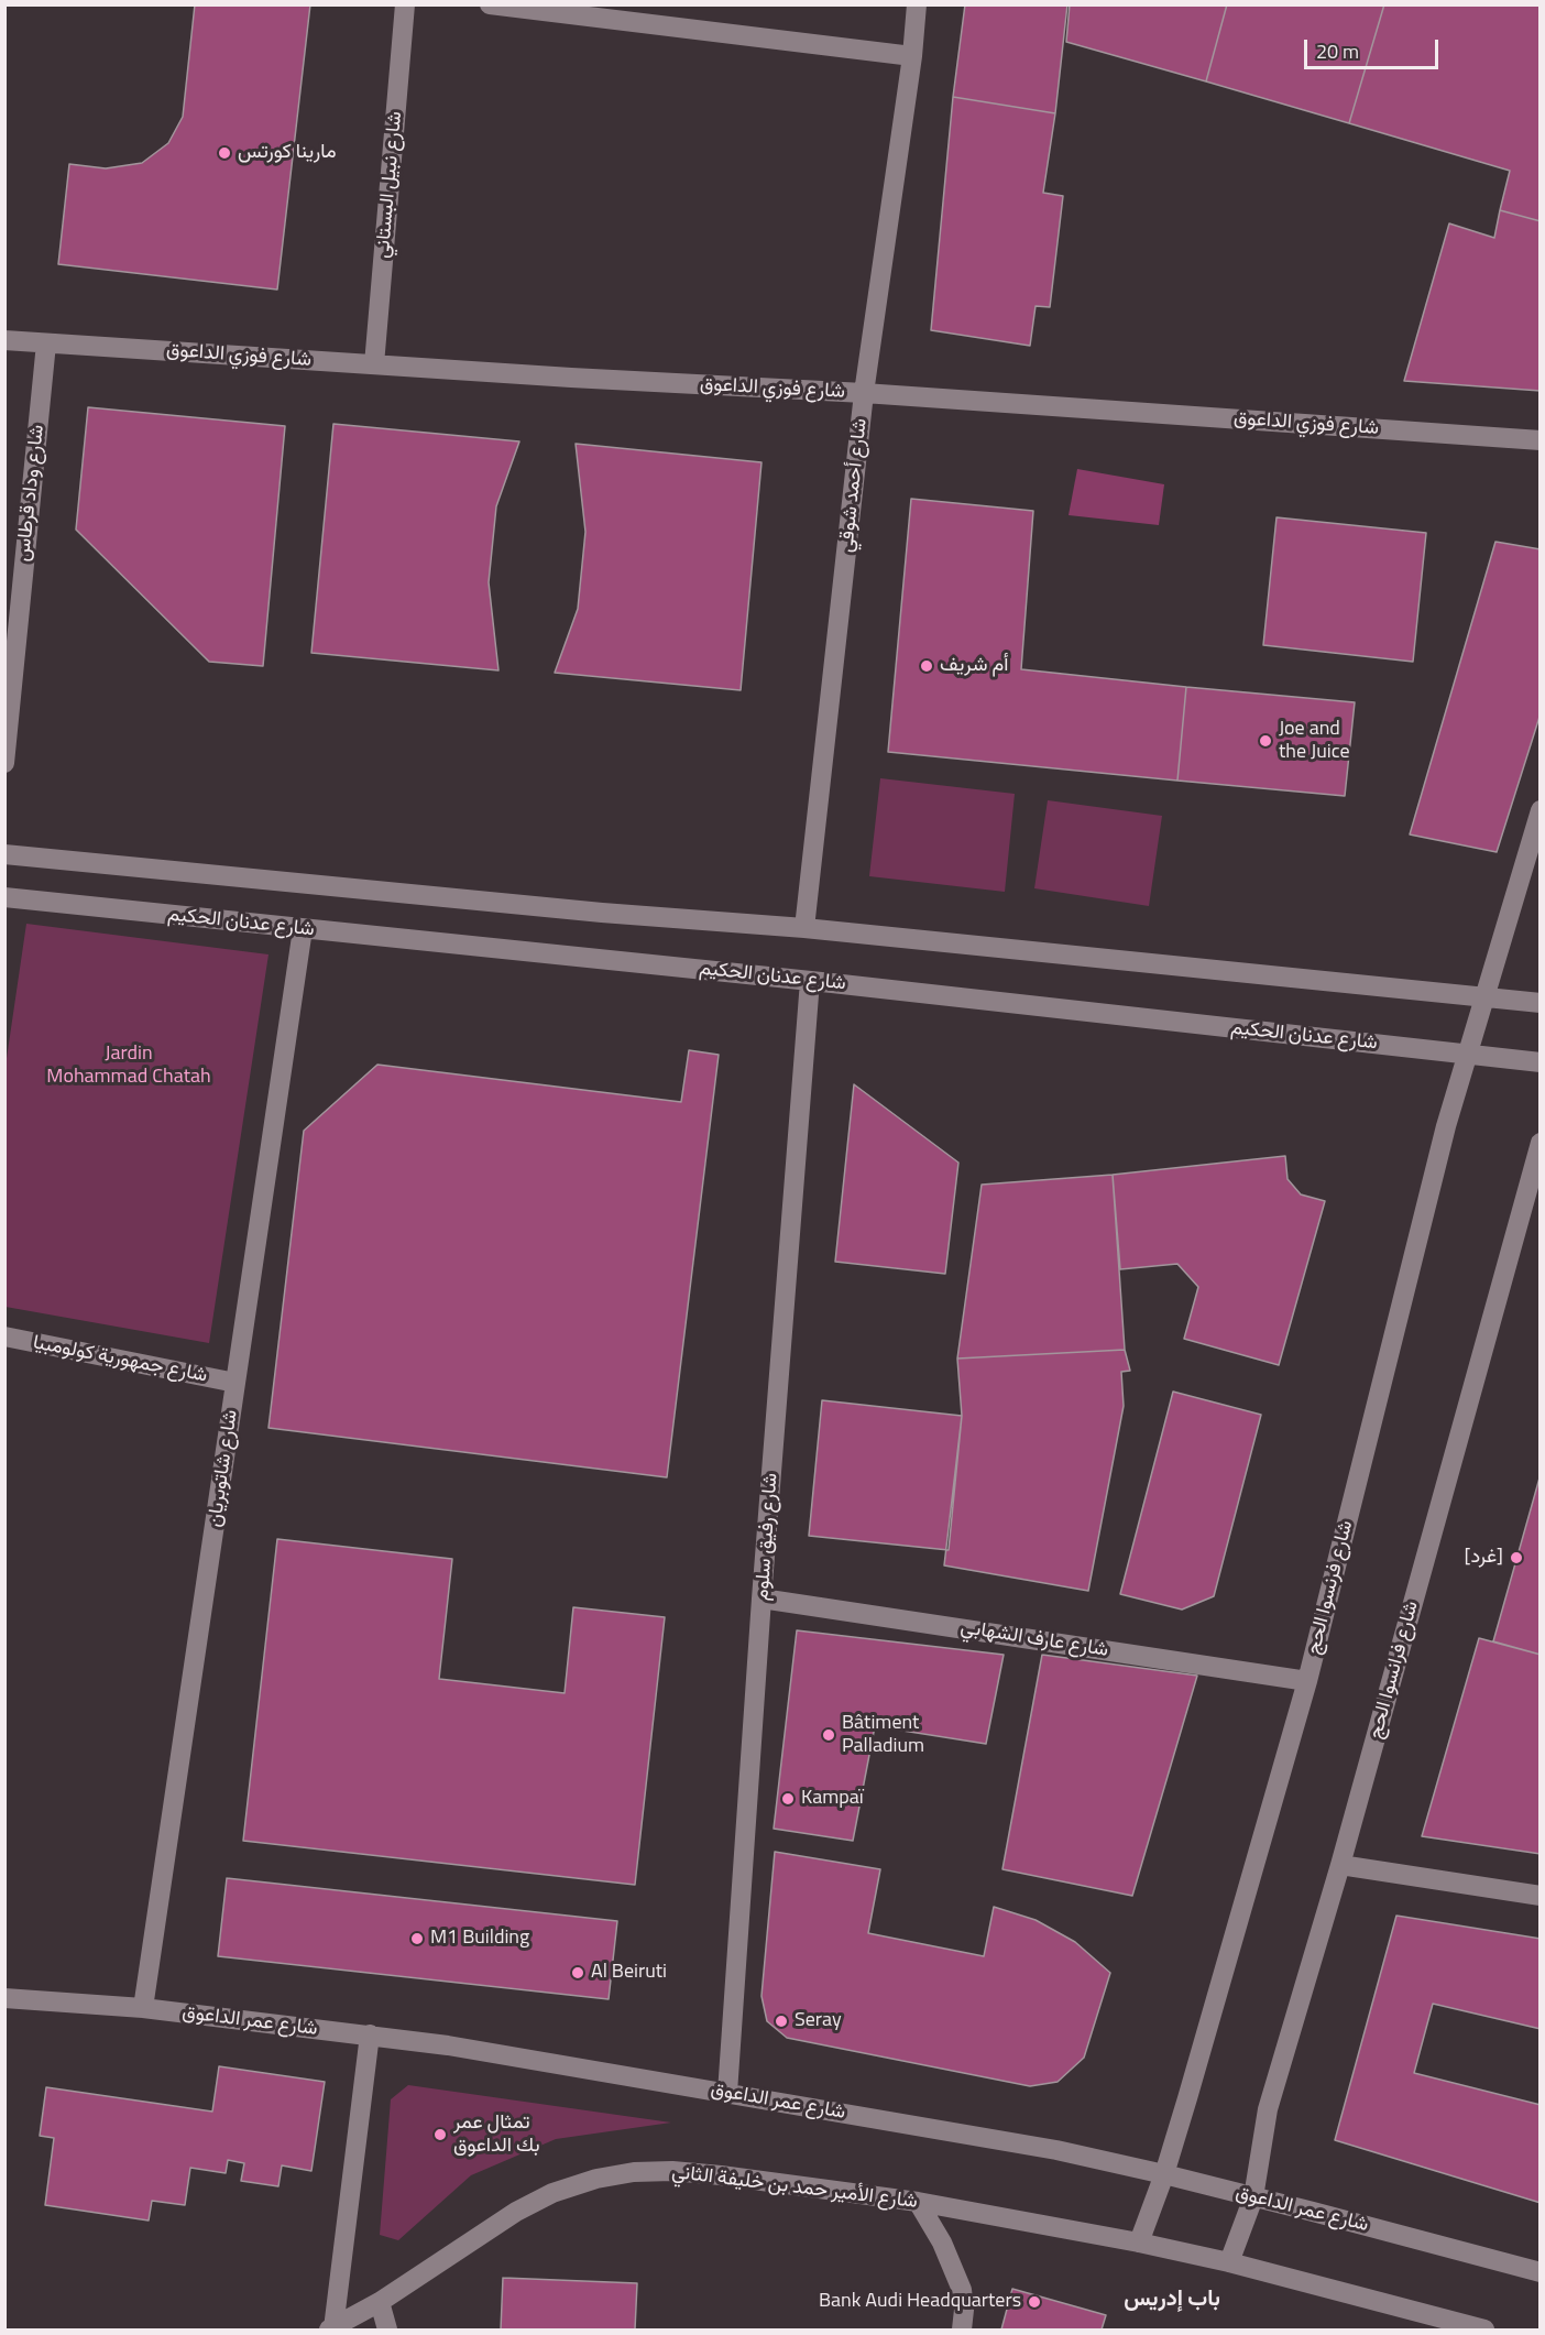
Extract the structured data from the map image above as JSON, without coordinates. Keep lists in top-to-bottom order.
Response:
{
  "streets": {
    "street": [
      "شارع نبيل البستاني",
      "شارع فوزي الداعوق",
      "شارع أحمد شوقي",
      "شارع وداد قرطاس",
      "شارع عدنان الحكيم",
      "شارع جمهورية كولومبيا",
      "شارع شاتوبريان",
      "شارع رفيق سلوم",
      "شارع فرنسوا الحج",
      "شارع عارف الشهابي",
      "شارع فرانسوا الحج",
      "شارع عمر الداعوق",
      "شارع الأمير حمد بن خليفة الثاني"
    ]
  },
  "crossings": [
    ["شارع نبيل البستاني", "شارع فوزي الداعوق"],
    ["شارع فوزي الداعوق", "شارع أحمد شوقي"],
    ["شارع فوزي الداعوق", "شارع وداد قرطاس"],
    ["شارع عدنان الحكيم", "شارع شاتوبريان"],
    ["شارع عدنان الحكيم", "شارع رفيق سلوم"],
    ["شارع عدنان الحكيم", "شارع فرنسوا الحج"],
    ["شارع جمهورية كولومبيا", "شارع شاتوبريان"],
    ["شارع شاتوبريان", "شارع عمر الداعوق"],
    ["شارع رفيق سلوم", "شارع عارف الشهابي"],
    ["شارع رفيق سلوم", "شارع عمر الداعوق"],
    ["شارع فرنسوا الحج", "شارع عارف الشهابي"],
    ["شارع فرنسوا الحج", "شارع عمر الداعوق"],
    ["شارع فرنسوا الحج", "شارع الأمير حمد بن خليفة الثاني"],
    ["شارع فرانسوا الحج", "شارع عمر الداعوق"]
  ],
  "districts": ["باب إدريس"],
  "parks": ["Jardin Mohammad Chatah"],
  "places": [
    "مارينا كورتس",
    "أم شريف",
    "Joe and the Juice",
    "[غرد]",
    "Bâtiment Palladium",
    "Kampaï",
    "M1 Building",
    "Al Beiruti",
    "Seray",
    "تمثال عمر بك الداعوق",
    "Bank Audi Headquarters"
  ],
  "scale_bar": "20 m"
}
